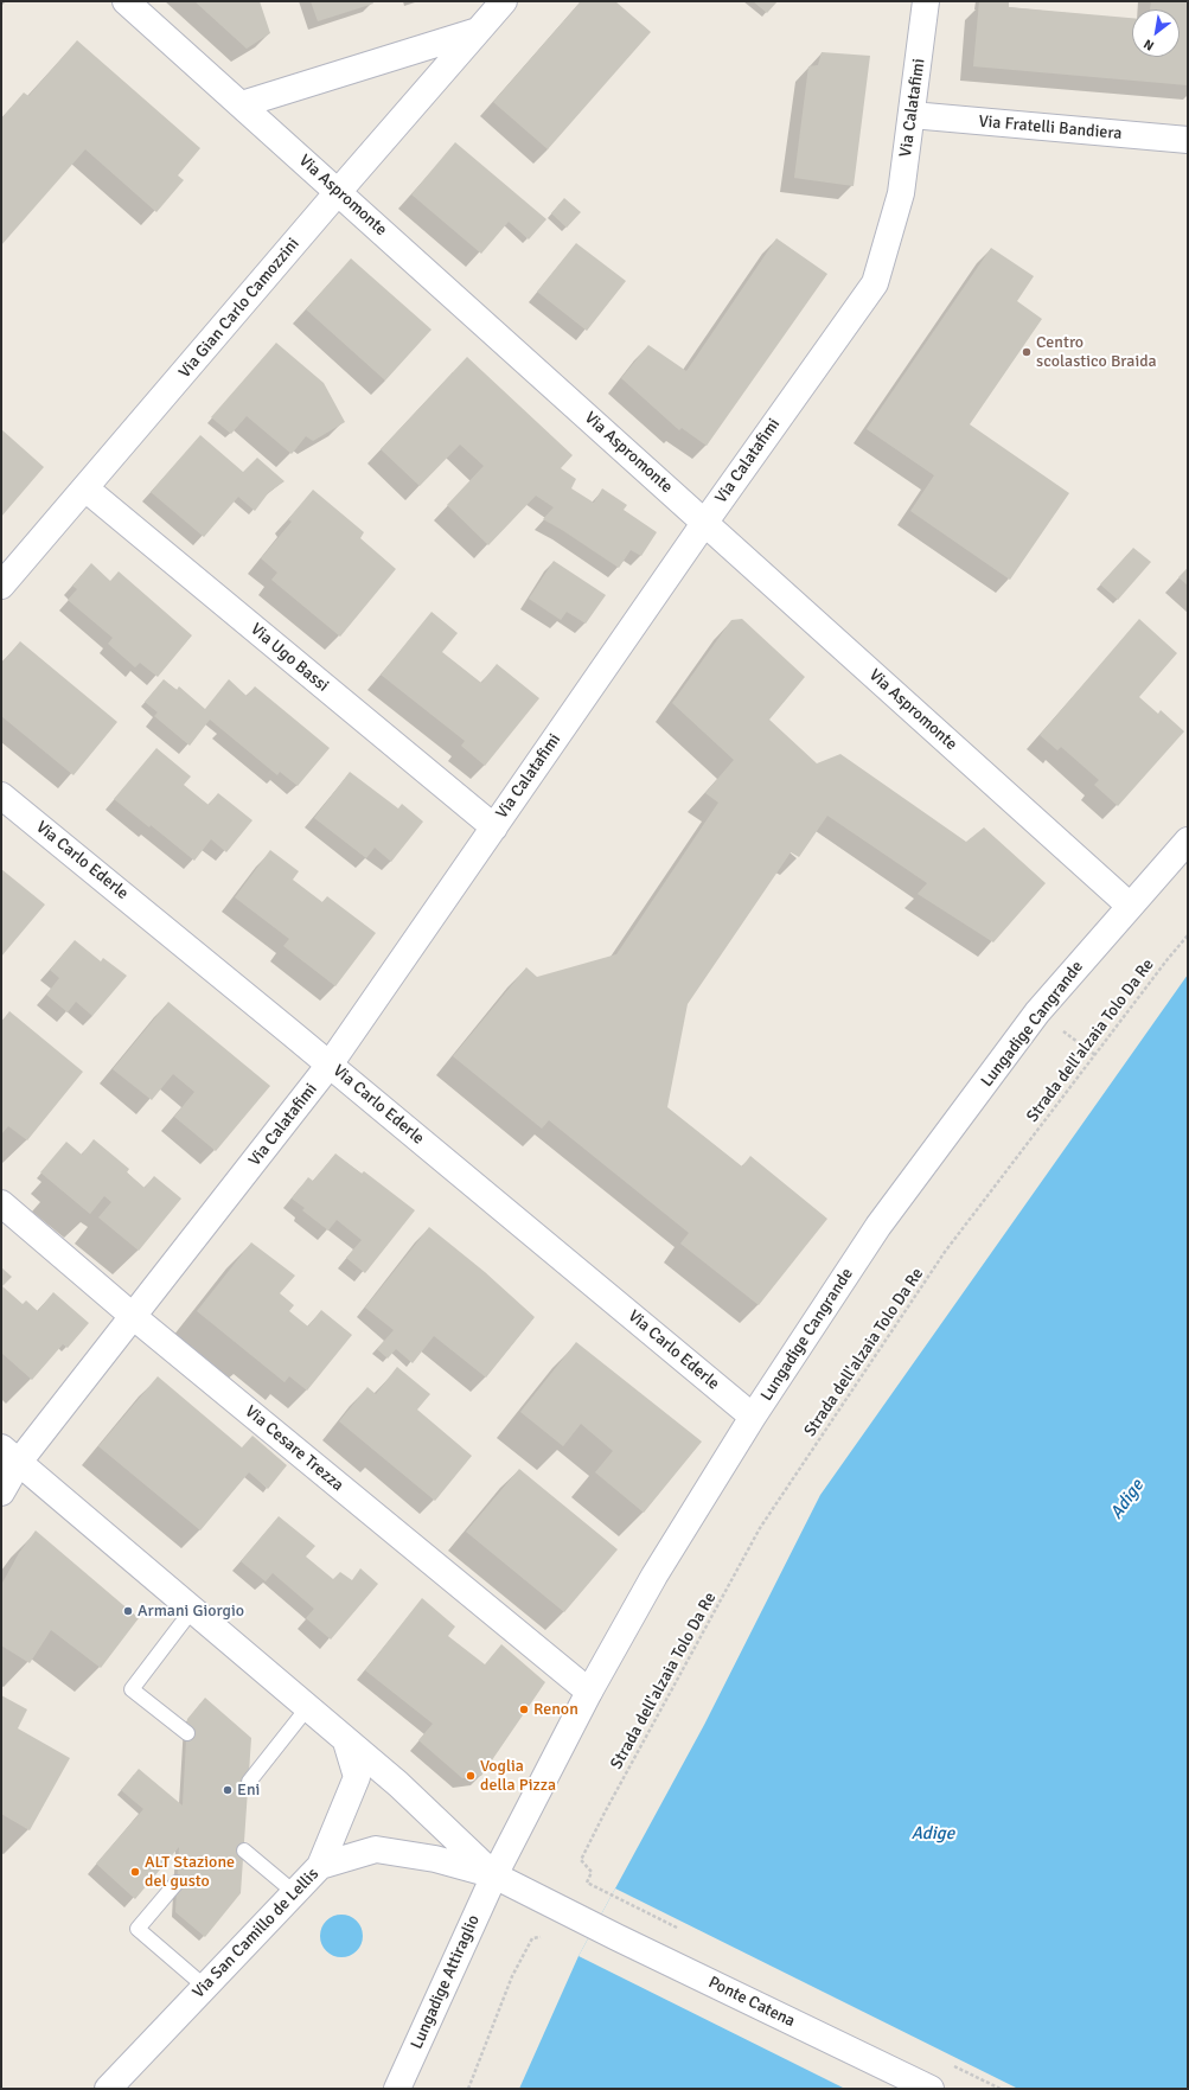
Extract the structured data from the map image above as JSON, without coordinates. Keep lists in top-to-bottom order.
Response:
{
  "streets": {
    "street": [
      "Via Calatafimi",
      "Via Fratelli Bandiera",
      "Via Aspromonte",
      "Via Gian Carlo Camozzini",
      "Via Ugo Bassi",
      "Via Carlo Ederle",
      "Lungadige Cangrande",
      "Via Cesare Trezza",
      "Via San Camillo de Lellis",
      "Lungadige Attiraglio",
      "Ponte Catena"
    ],
    "path": ["Strada dell'alzaia Tolo Da Re"]
  },
  "crossings": [
    ["Via Calatafimi", "Via Fratelli Bandiera"],
    ["Via Calatafimi", "Via Aspromonte"],
    ["Via Calatafimi", "Via Ugo Bassi"],
    ["Via Calatafimi", "Via Carlo Ederle"],
    ["Via Calatafimi", "Via Cesare Trezza"],
    ["Via Aspromonte", "Via Gian Carlo Camozzini"],
    ["Via Aspromonte", "Lungadige Cangrande"],
    ["Via Gian Carlo Camozzini", "Via Ugo Bassi"],
    ["Via Carlo Ederle", "Lungadige Cangrande"],
    ["Lungadige Cangrande", "Via Cesare Trezza"],
    ["Lungadige Cangrande", "Via San Camillo de Lellis"],
    ["Lungadige Cangrande", "Lungadige Attiraglio"],
    ["Lungadige Cangrande", "Ponte Catena"],
    ["Via San Camillo de Lellis", "Lungadige Attiraglio"],
    ["Via San Camillo de Lellis", "Ponte Catena"],
    ["Lungadige Attiraglio", "Ponte Catena"]
  ],
  "water": ["Adige"],
  "places": [
    "Centro scolastico Braida",
    "Armani Giorgio",
    "Renon",
    "Voglia della Pizza",
    "Eni",
    "ALT Stazione del gusto"
  ],
  "north": "bottom left"
}
